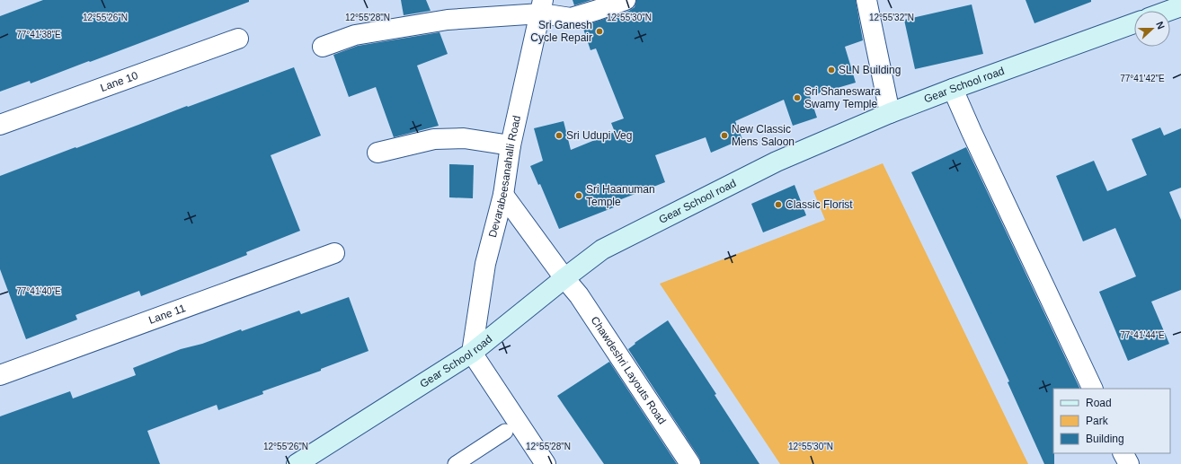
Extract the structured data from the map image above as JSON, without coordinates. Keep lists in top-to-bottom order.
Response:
{
  "streets": {
    "main road": ["Gear School road"],
    "street": [
      "Lane 10",
      "Devarabeesanahalli Road",
      "Lane 11",
      "Chawdeshri Layouts Road"
    ]
  },
  "crossings": [
    ["Gear School road", "Devarabeesanahalli Road"],
    ["Gear School road", "Chawdeshri Layouts Road"],
    ["Devarabeesanahalli Road", "Chawdeshri Layouts Road"]
  ],
  "places": [
    "Sri Ganesh Cycle Repair",
    "SLN Building",
    "Sri Shaneswara Swamy Temple",
    "Sri Udupi Veg",
    "New Classic Mens Saloon",
    "Sri Haanuman Temple",
    "Classic Florist"
  ],
  "legend": ["Road", "Park", "Building"],
  "north": "right",
  "coordinates": [
    "12°55'32\"N",
    "12°55'26\"N",
    "12°55'28\"N",
    "12°55'30\"N",
    "77°41'38\"E",
    "77°41'42\"E",
    "77°41'40\"E",
    "77°41'44\"E"
  ]
}
